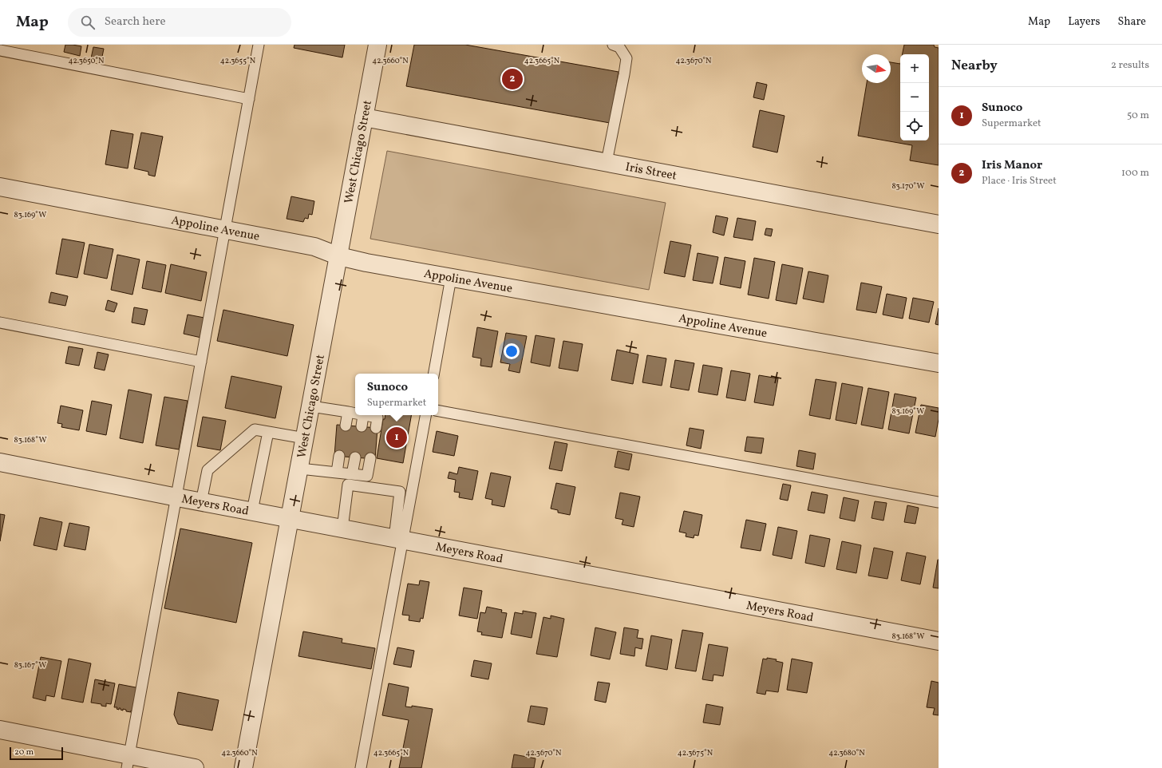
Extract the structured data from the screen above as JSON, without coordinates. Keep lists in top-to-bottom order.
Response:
{
  "streets": {
    "street": [
      "West Chicago Street",
      "Iris Street",
      "Appoline Avenue",
      "Meyers Road"
    ]
  },
  "crossings": [
    ["West Chicago Street", "Iris Street"],
    ["West Chicago Street", "Appoline Avenue"],
    ["West Chicago Street", "Meyers Road"]
  ],
  "scale_bar": "20 m",
  "north": "right",
  "page": {
    "header": "Map",
    "search": "Search here",
    "nav": ["Map", "Layers", "Share"],
    "heading": ["Nearby", "2 results"],
    "map_buttons": ["+", "−"],
    "pins": ["2", "1"],
    "list": [
      {
        "mark": "1",
        "name": "Sunoco",
        "note": "Supermarket",
        "value": "50 m"
      },
      {
        "mark": "2",
        "name": "Iris Manor",
        "note": "Place · Iris Street",
        "value": "100 m"
      }
    ],
    "popup": ["Sunoco", "Supermarket"],
    "scale": "20 m"
  },
  "coordinates": [
    "42.3650°N",
    "42.3655°N",
    "42.3660°N",
    "42.3665°N",
    "42.3670°N",
    "83.170°W",
    "83.169°W",
    "83.168°W",
    "83.167°W",
    "42.3675°N",
    "42.3680°N"
  ]
}
